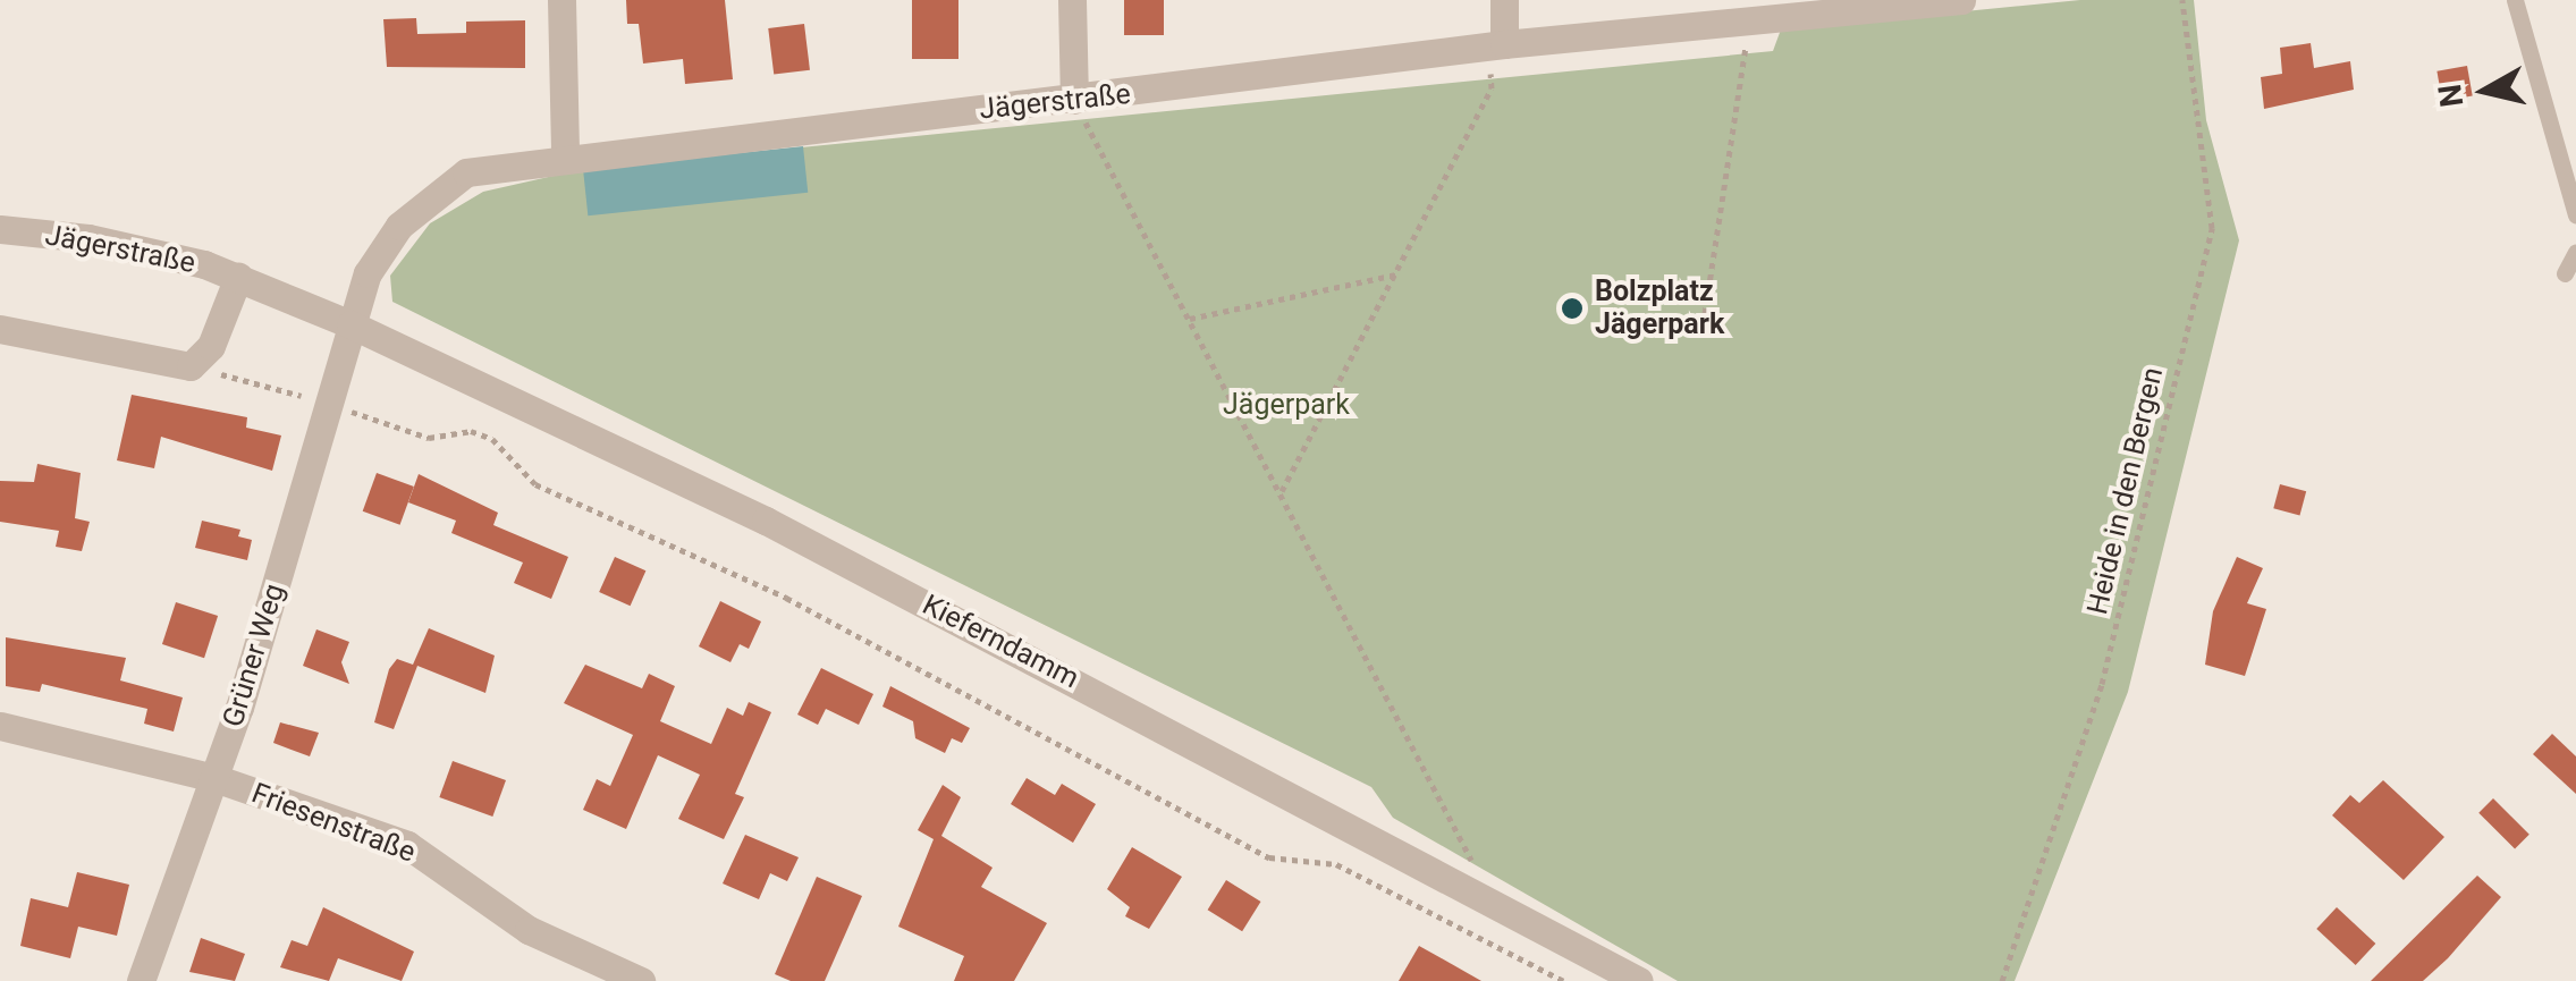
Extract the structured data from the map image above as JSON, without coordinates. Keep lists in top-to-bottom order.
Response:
{
  "streets": {
    "street": [
      "Jägerstraße",
      "Kieferndamm",
      "Grüner Weg",
      "Friesenstraße"
    ],
    "path": ["Heide in den Bergen"]
  },
  "crossings": [
    ["Jägerstraße", "Kieferndamm"],
    ["Jägerstraße", "Grüner Weg"],
    ["Kieferndamm", "Grüner Weg"],
    ["Grüner Weg", "Friesenstraße"]
  ],
  "parks": ["Jägerpark"],
  "places": ["Bolzplatz Jägerpark"],
  "north": "left"
}
